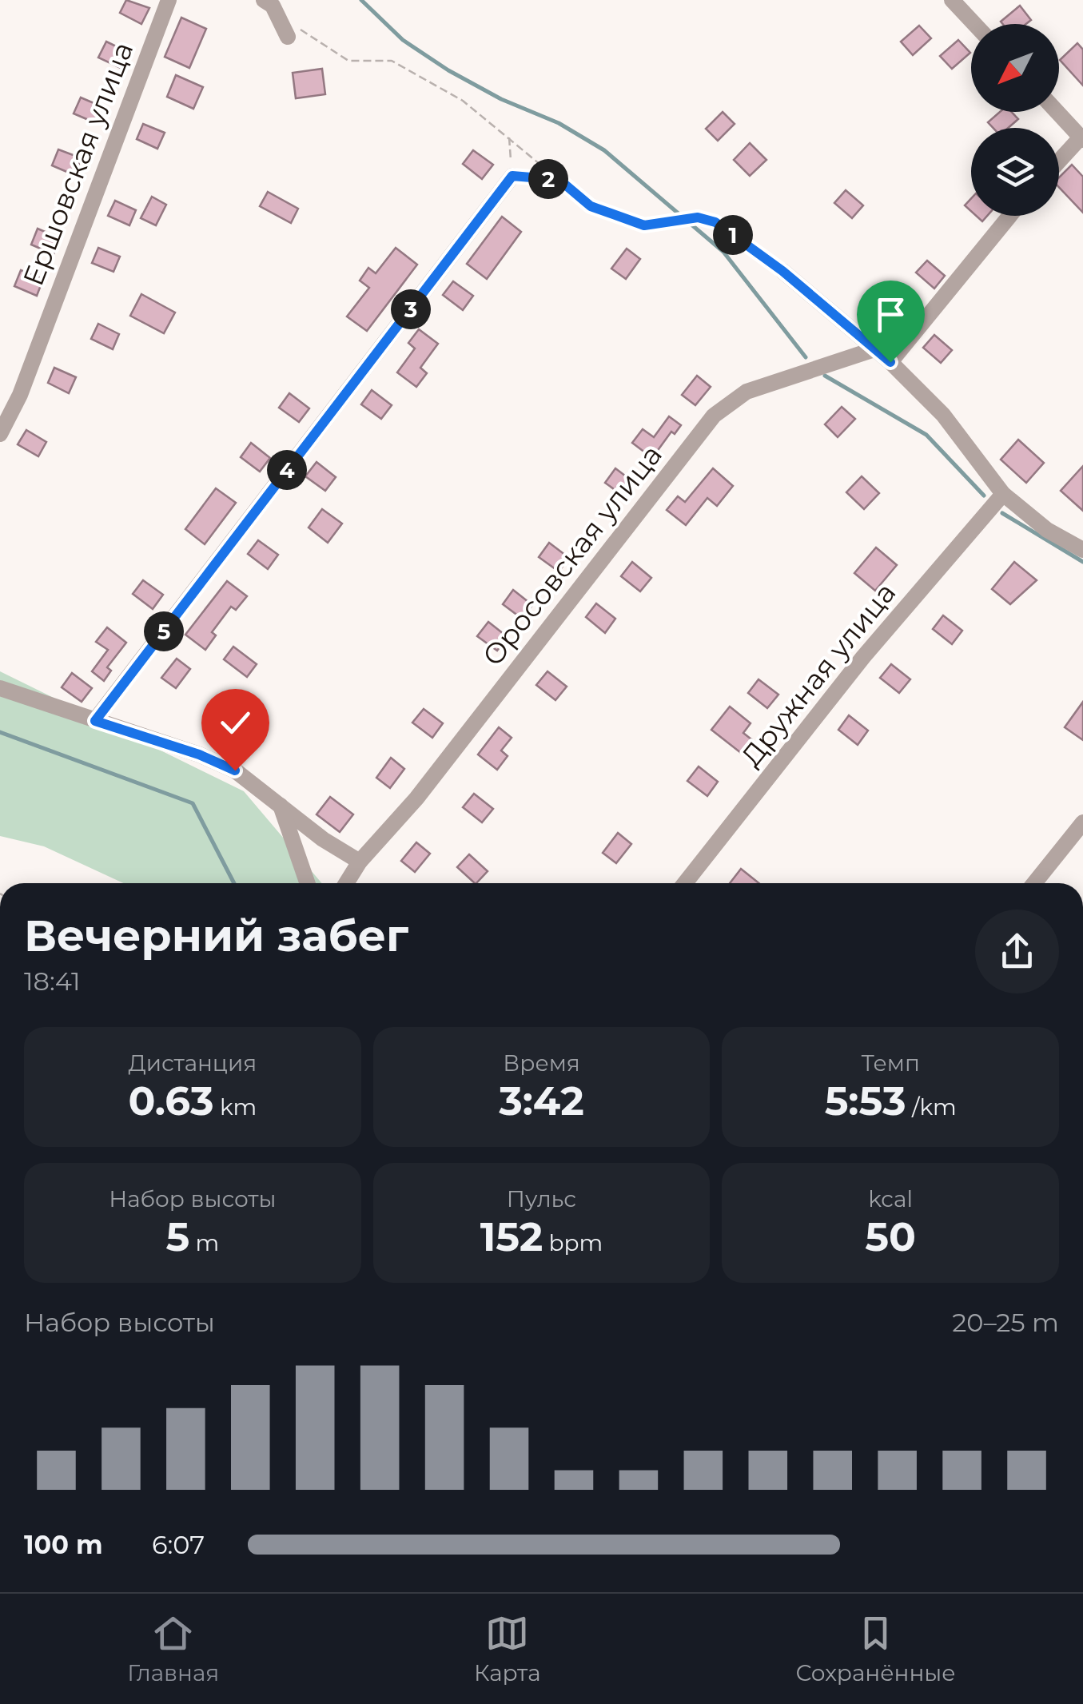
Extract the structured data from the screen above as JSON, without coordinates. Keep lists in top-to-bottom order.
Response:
{
  "streets": {
    "street": ["Ершовская улица", "Оросовская улица", "Дружная улица"]
  },
  "north": "bottom left",
  "page": {
    "pins": [
      "2",
      "1",
      "3",
      "4",
      "5"
    ],
    "heading": ["Вечерний забег", "18:41"],
    "stats": [
      ["Дистанция", "0.63 km"],
      ["Время", "3:42"],
      ["Темп", "5:53 /km"],
      ["Набор высоты", "5 m"],
      ["Пульс", "152 bpm"],
      ["kcal", "50"]
    ],
    "chart": ["Набор высоты", "20–25 m"],
    "list": [
      {
        "name": "100 m",
        "note": "6:07"
      }
    ],
    "tabs": ["Главная", "Карта", "Сохранённые"]
  }
}
